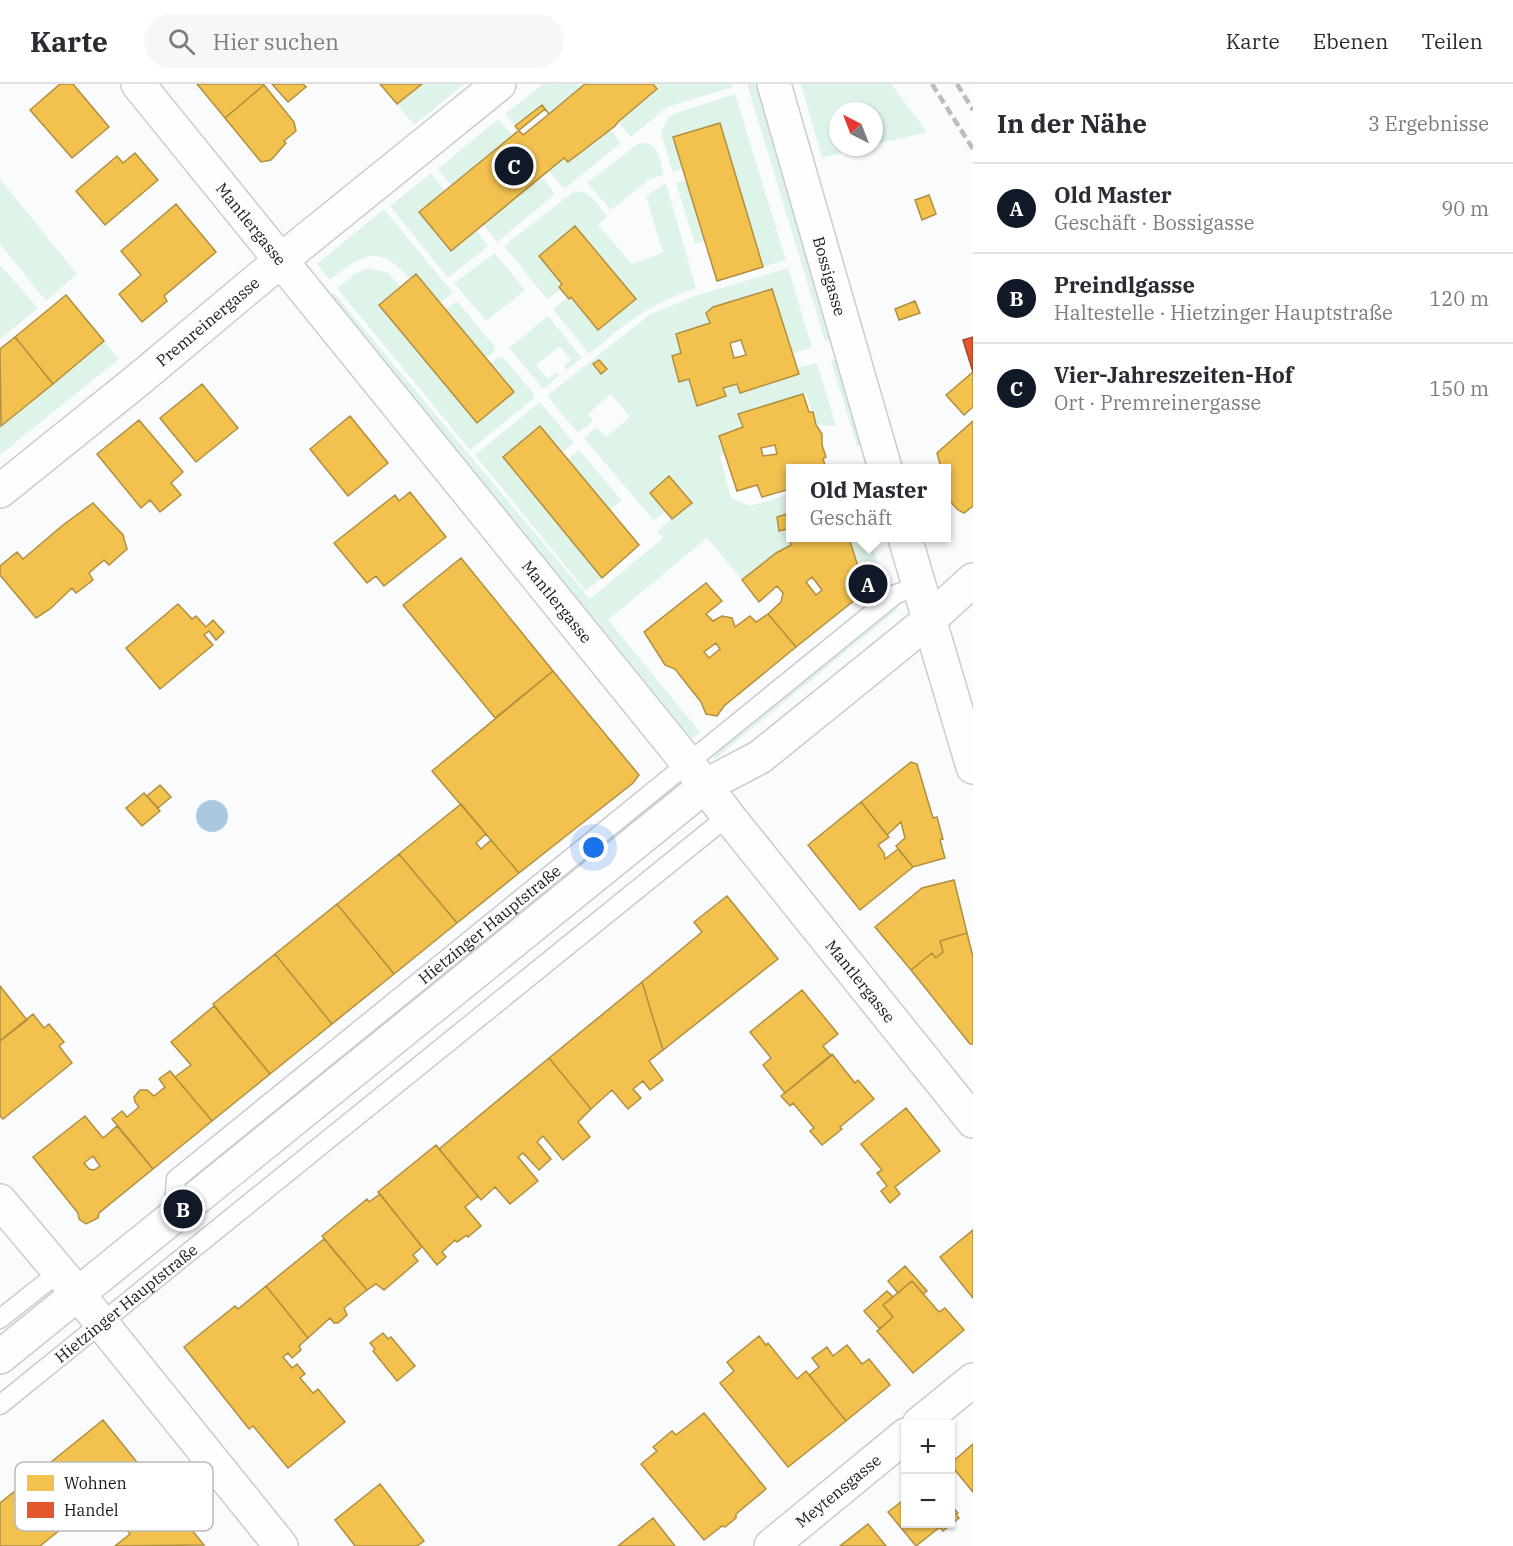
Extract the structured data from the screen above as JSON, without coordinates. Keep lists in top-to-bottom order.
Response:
{
  "streets": {
    "street": [
      "Mantlergasse",
      "Bossigasse",
      "Premreinergasse",
      "Hietzinger Hauptstraße",
      "Meytensgasse"
    ]
  },
  "crossings": [
    ["Mantlergasse", "Premreinergasse"],
    ["Mantlergasse", "Hietzinger Hauptstraße"]
  ],
  "legend": ["Wohnen", "Handel"],
  "north": "top left",
  "page": {
    "header": "Karte",
    "search": "Hier suchen",
    "nav": ["Karte", "Ebenen", "Teilen"],
    "heading": ["In der Nähe", "3 Ergebnisse"],
    "pins": ["C", "A", "B"],
    "list": [
      {
        "mark": "A",
        "name": "Old Master",
        "note": "Geschäft · Bossigasse",
        "value": "90 m"
      },
      {
        "mark": "B",
        "name": "Preindlgasse",
        "note": "Haltestelle · Hietzinger Hauptstraße",
        "value": "120 m"
      },
      {
        "mark": "C",
        "name": "Vier-Jahreszeiten-Hof",
        "note": "Ort · Premreinergasse",
        "value": "150 m"
      }
    ],
    "popup": ["Old Master", "Geschäft"],
    "map_buttons": ["+", "−"]
  }
}
